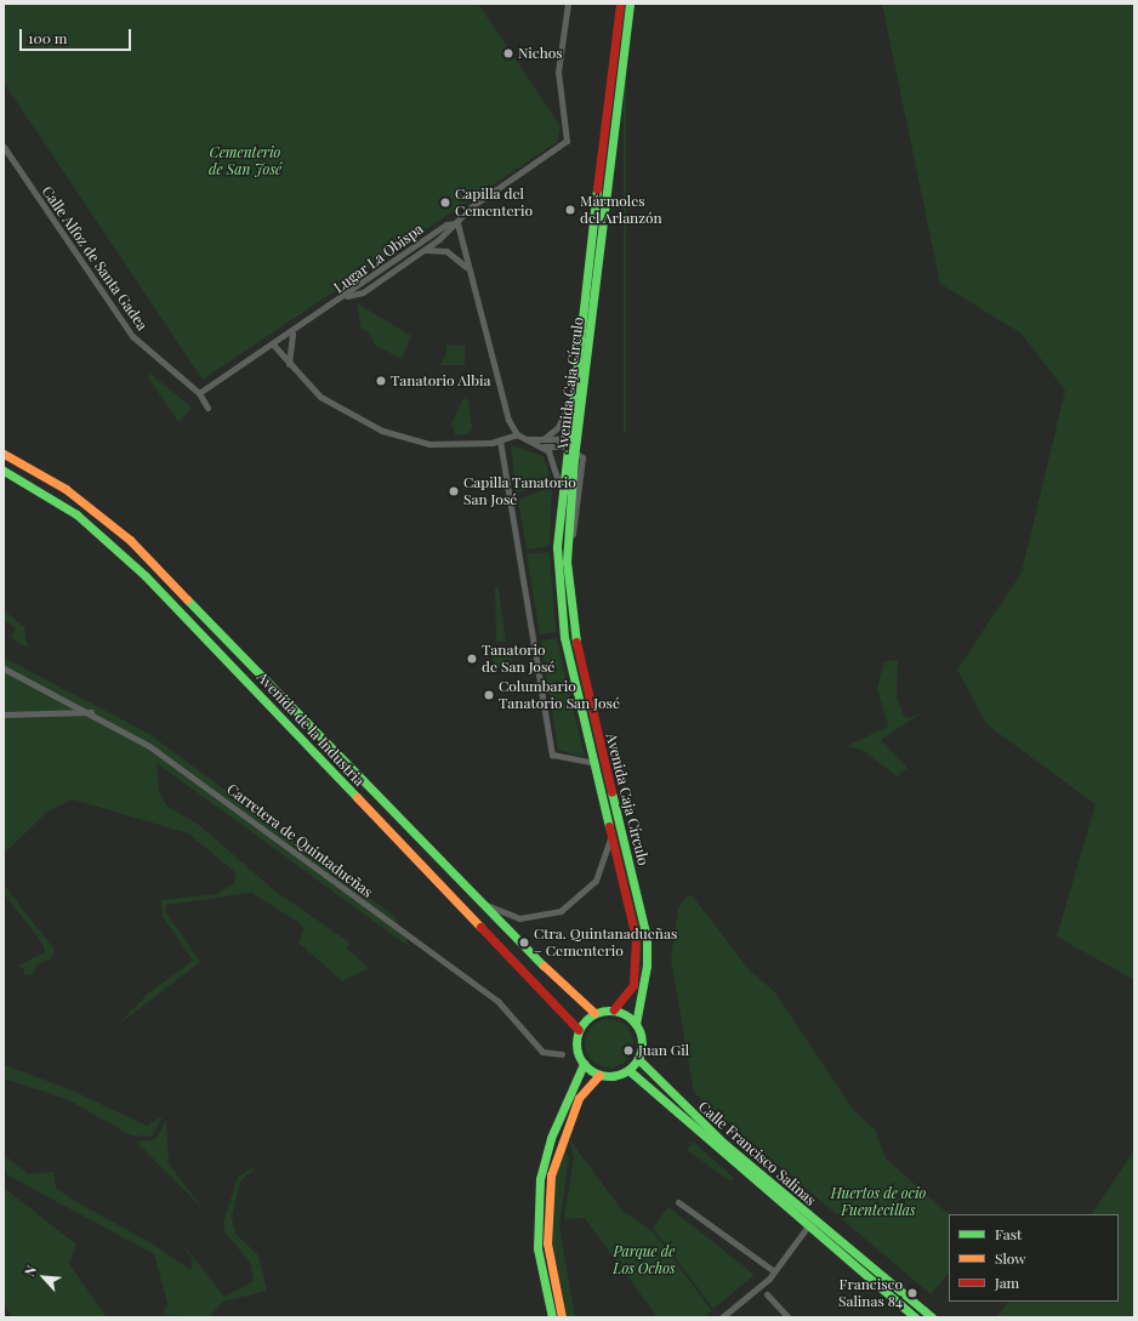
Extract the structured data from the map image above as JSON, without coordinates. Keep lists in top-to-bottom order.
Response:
{
  "streets": {
    "main road": ["Avenida Caja Círculo", "Avenida de la Industria", "Calle Francisco Salinas"],
    "street": ["Calle Alfoz de Santa Gadea", "Lugar La Obispa", "Carretera de Quintadueñas"]
  },
  "crossings": [
    ["Calle Alfoz de Santa Gadea", "Lugar La Obispa"],
    ["Avenida Caja Círculo", "Avenida de la Industria"],
    ["Avenida Caja Círculo", "Calle Francisco Salinas"],
    ["Avenida de la Industria", "Calle Francisco Salinas"]
  ],
  "parks": ["Cementerio de San José", "Huertos de ocio Fuentecillas", "Parque de Los Ochos"],
  "places": [
    "Nichos",
    "Capilla del Cementerio",
    "Mármoles del Arlanzón",
    "Tanatorio Albia",
    "Capilla Tanatorio San José",
    "Tanatorio de San José",
    "Columbario Tanatorio San José",
    "Ctra. Quintanadueñas – Cementerio",
    "Juan Gil",
    "Francisco Salinas 84"
  ],
  "legend": ["Fast", "Slow", "Jam"],
  "scale_bar": "100 m",
  "north": "top left"
}
